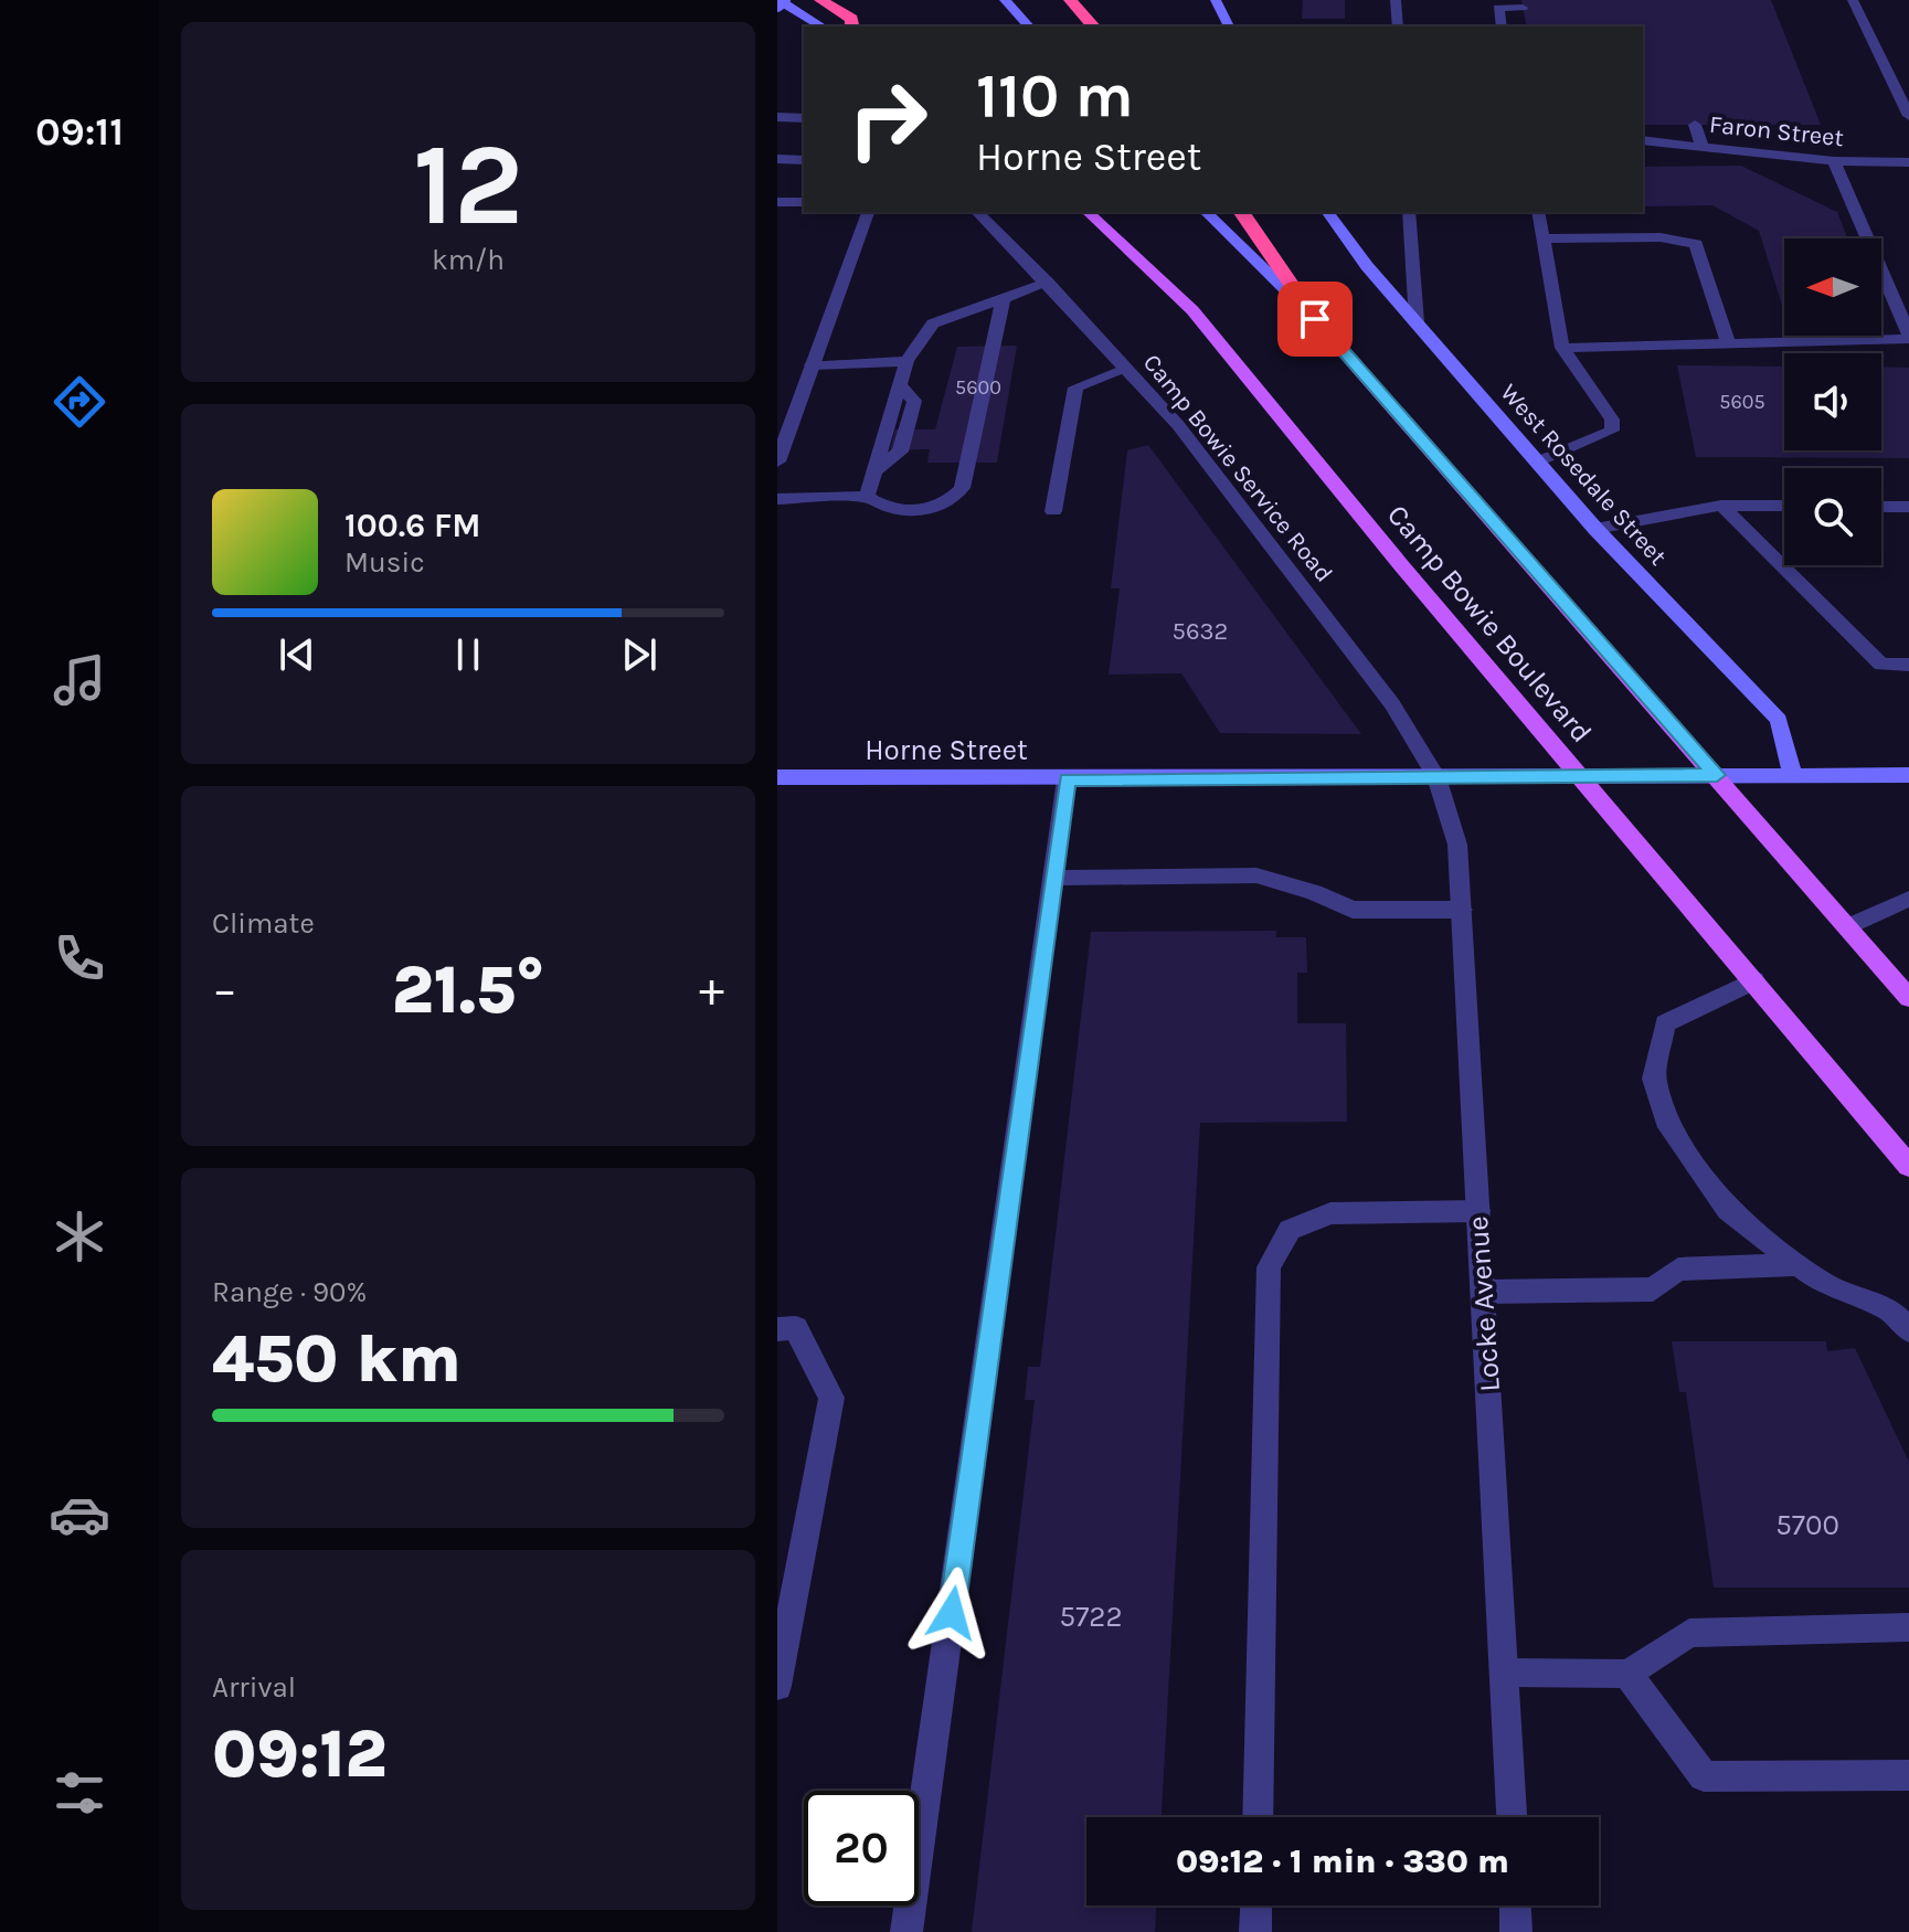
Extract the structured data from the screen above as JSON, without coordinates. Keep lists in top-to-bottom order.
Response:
{
  "streets": {
    "main road": ["West Rosedale Street", "Camp Bowie Boulevard", "Horne Street"],
    "street": ["Faron Street", "Camp Bowie Service Road", "Locke Avenue"]
  },
  "crossings": [
    ["Camp Bowie Service Road", "Horne Street"],
    ["Camp Bowie Service Road", "Locke Avenue"],
    ["West Rosedale Street", "Horne Street"],
    ["Camp Bowie Boulevard", "Horne Street"],
    ["Horne Street", "Locke Avenue"]
  ],
  "house_numbers": [
    "5600",
    "5605",
    "5632",
    "5700",
    "5722"
  ],
  "north": "left",
  "page": {
    "tabs": "09:11",
    "tile": [
      ["12", "km/h"],
      "Climate",
      ["Range · 90%", "450 km"],
      ["Arrival", "09:12"]
    ],
    "turn": ["110 m", "Horne Street"],
    "song": ["100.6 FM", "Music"],
    "heat": ["−", "21.5°", "+"],
    "limit": "20",
    "trip": "09:12 · 1 min · 330 m"
  }
}
